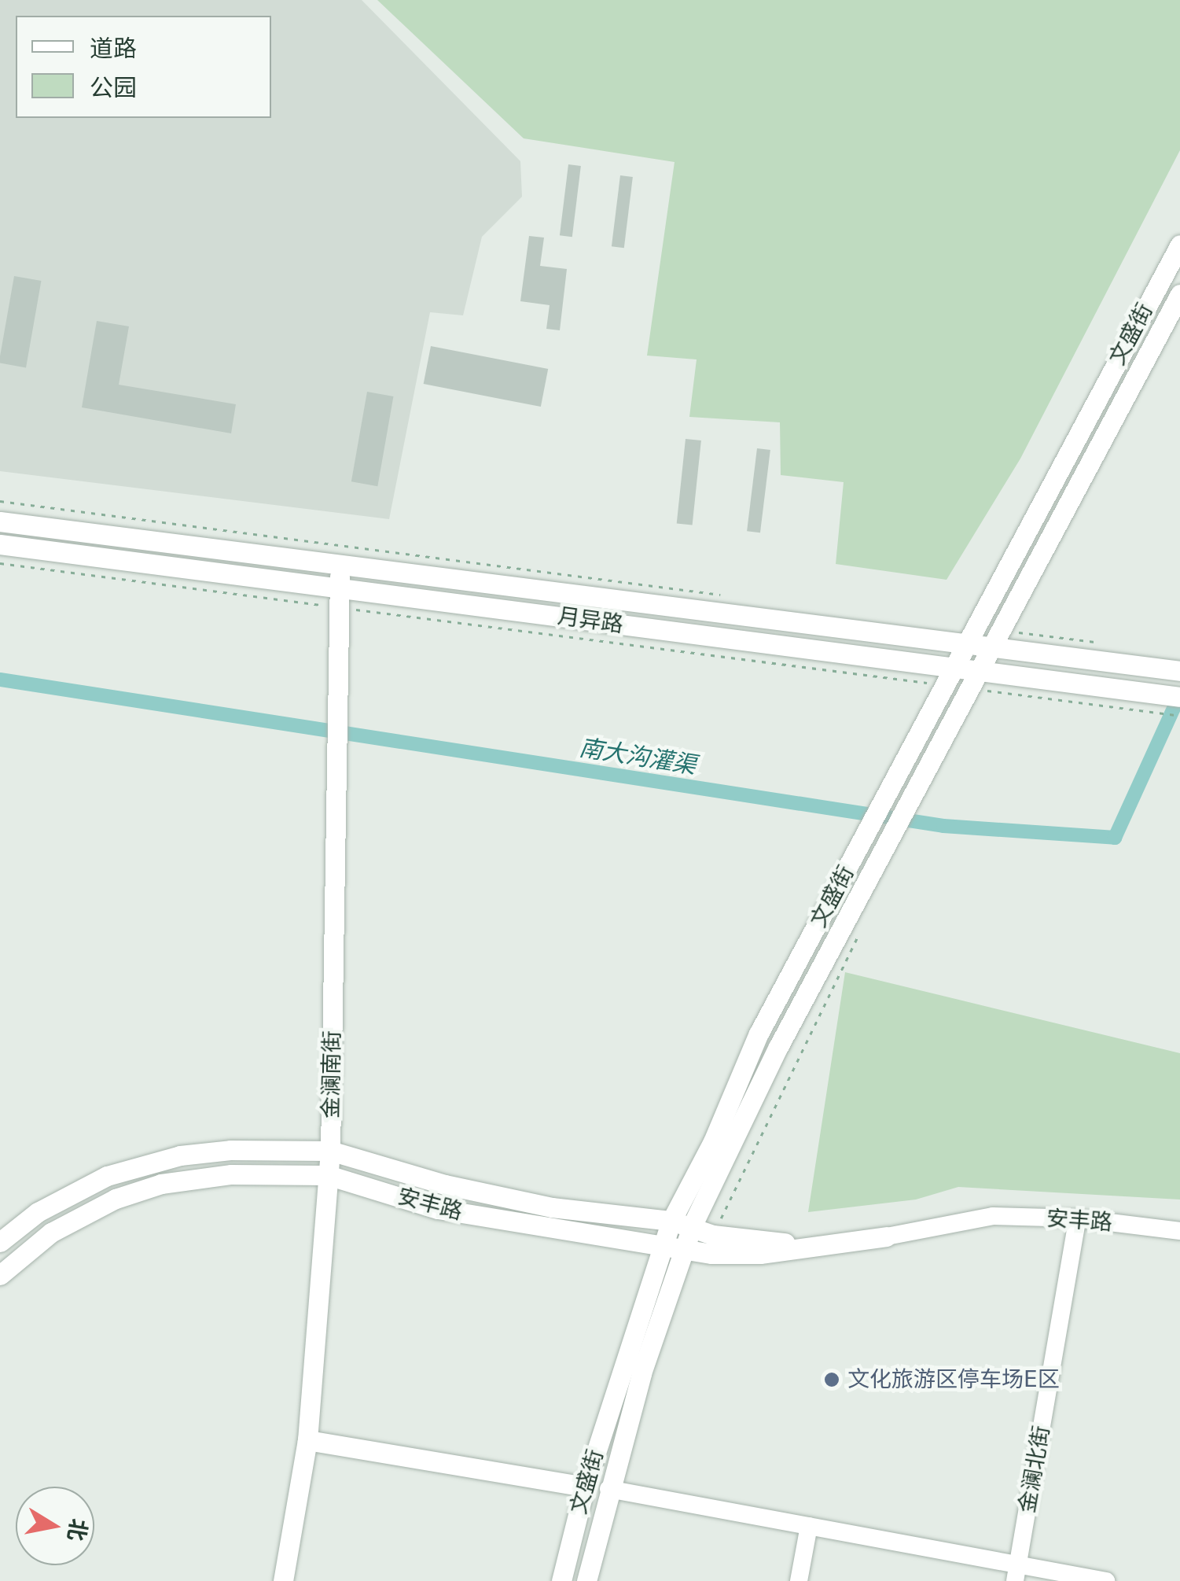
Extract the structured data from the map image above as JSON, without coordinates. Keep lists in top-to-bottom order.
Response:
{
  "streets": {
    "main road": [
      "文盛街",
      "月异路",
      "金澜南街",
      "安丰路"
    ],
    "street": ["金澜北街"]
  },
  "crossings": [
    ["文盛街", "月异路"],
    ["文盛街", "安丰路"],
    ["月异路", "金澜南街"],
    ["金澜南街", "安丰路"],
    ["安丰路", "金澜北街"]
  ],
  "water": ["南大沟灌渠"],
  "places": ["文化旅游区停车场E区"],
  "legend": ["道路", "公园"],
  "north": "right"
}
